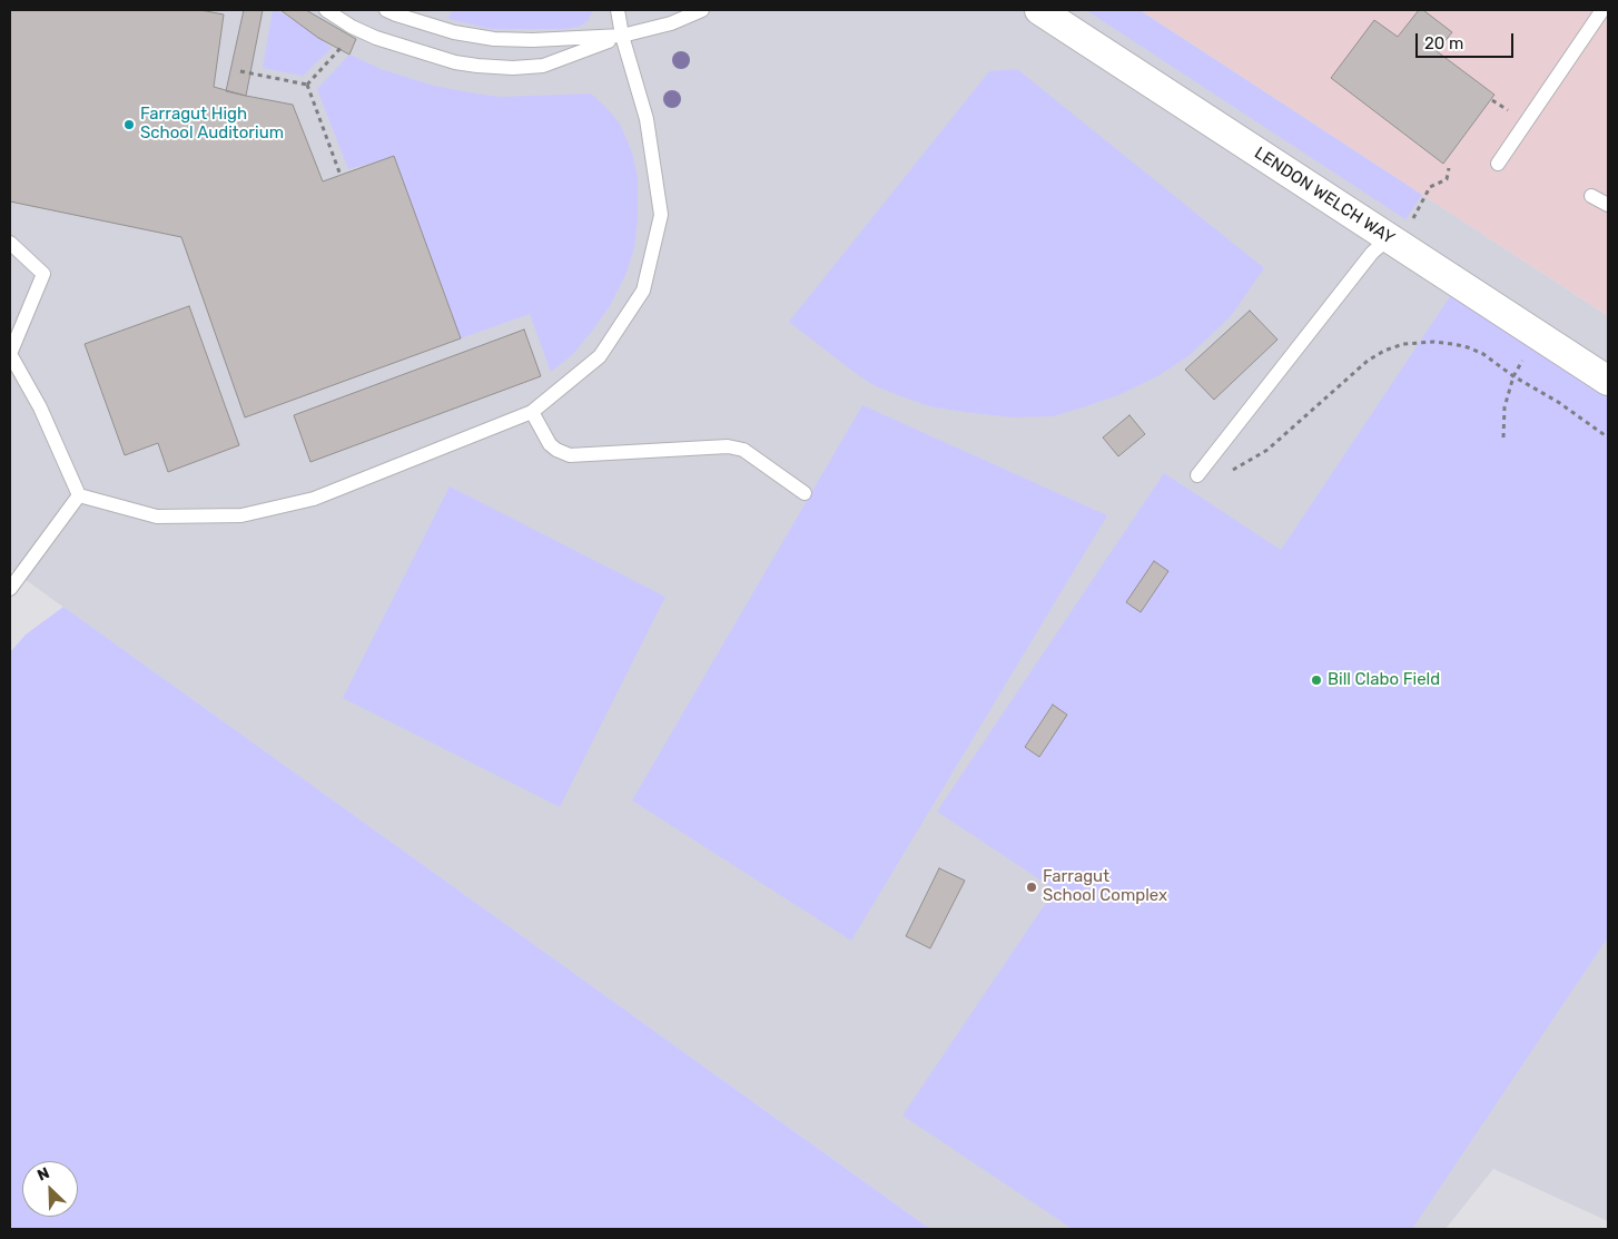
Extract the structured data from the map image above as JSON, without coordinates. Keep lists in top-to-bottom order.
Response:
{
  "streets": {
    "street": ["LENDON WELCH WAY"]
  },
  "places": ["Farragut High School Auditorium", "Bill Clabo Field", "Farragut School Complex"],
  "scale_bar": "20 m",
  "north": "top left"
}
